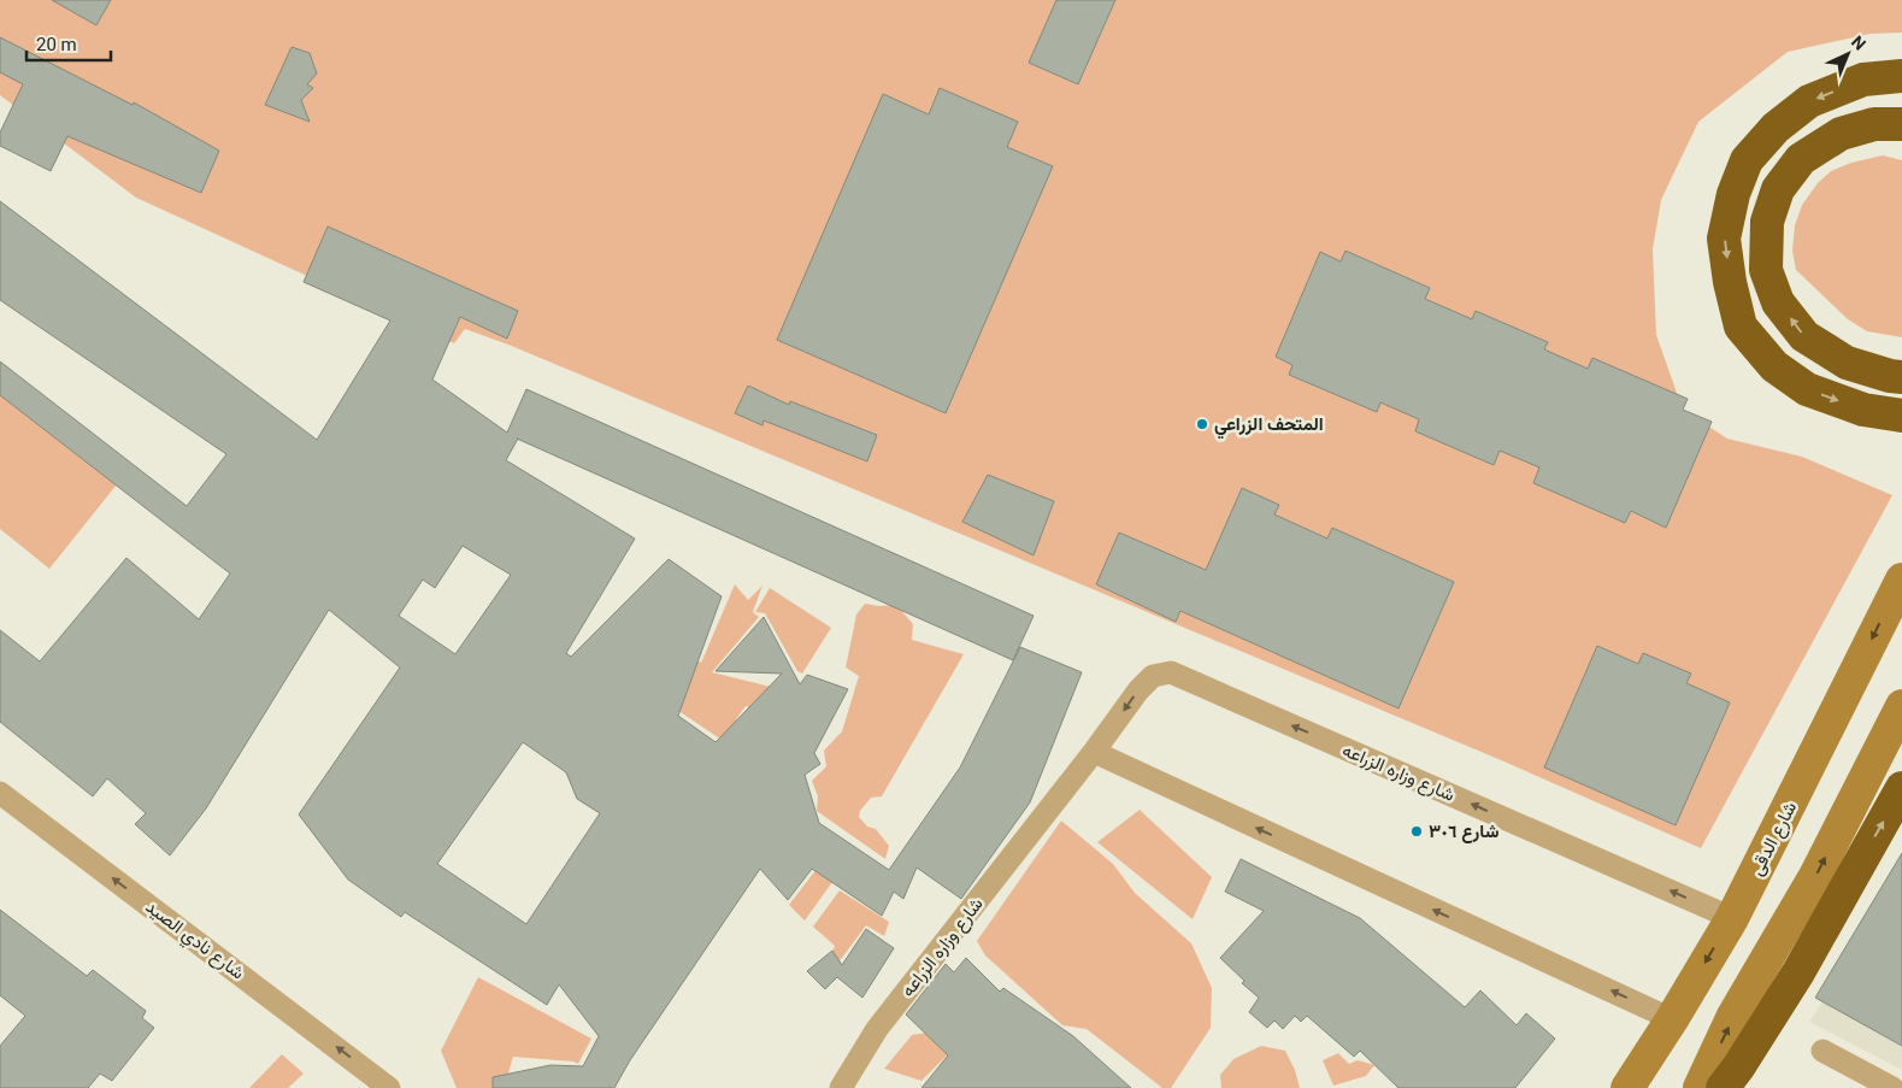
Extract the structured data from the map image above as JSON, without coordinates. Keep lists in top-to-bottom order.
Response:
{
  "streets": {
    "main road": ["شارع الدقى"],
    "street": ["شارع وزاره الزراعه", "شارع نادي الصيد"]
  },
  "crossings": [
    ["شارع وزاره الزراعه", "شارع الدقى"]
  ],
  "one_way": ["شارع نادي الصيد"],
  "places": ["المتحف الزراعي", "شارع ٣٠٦"],
  "scale_bar": "20 m",
  "north": "top right"
}
